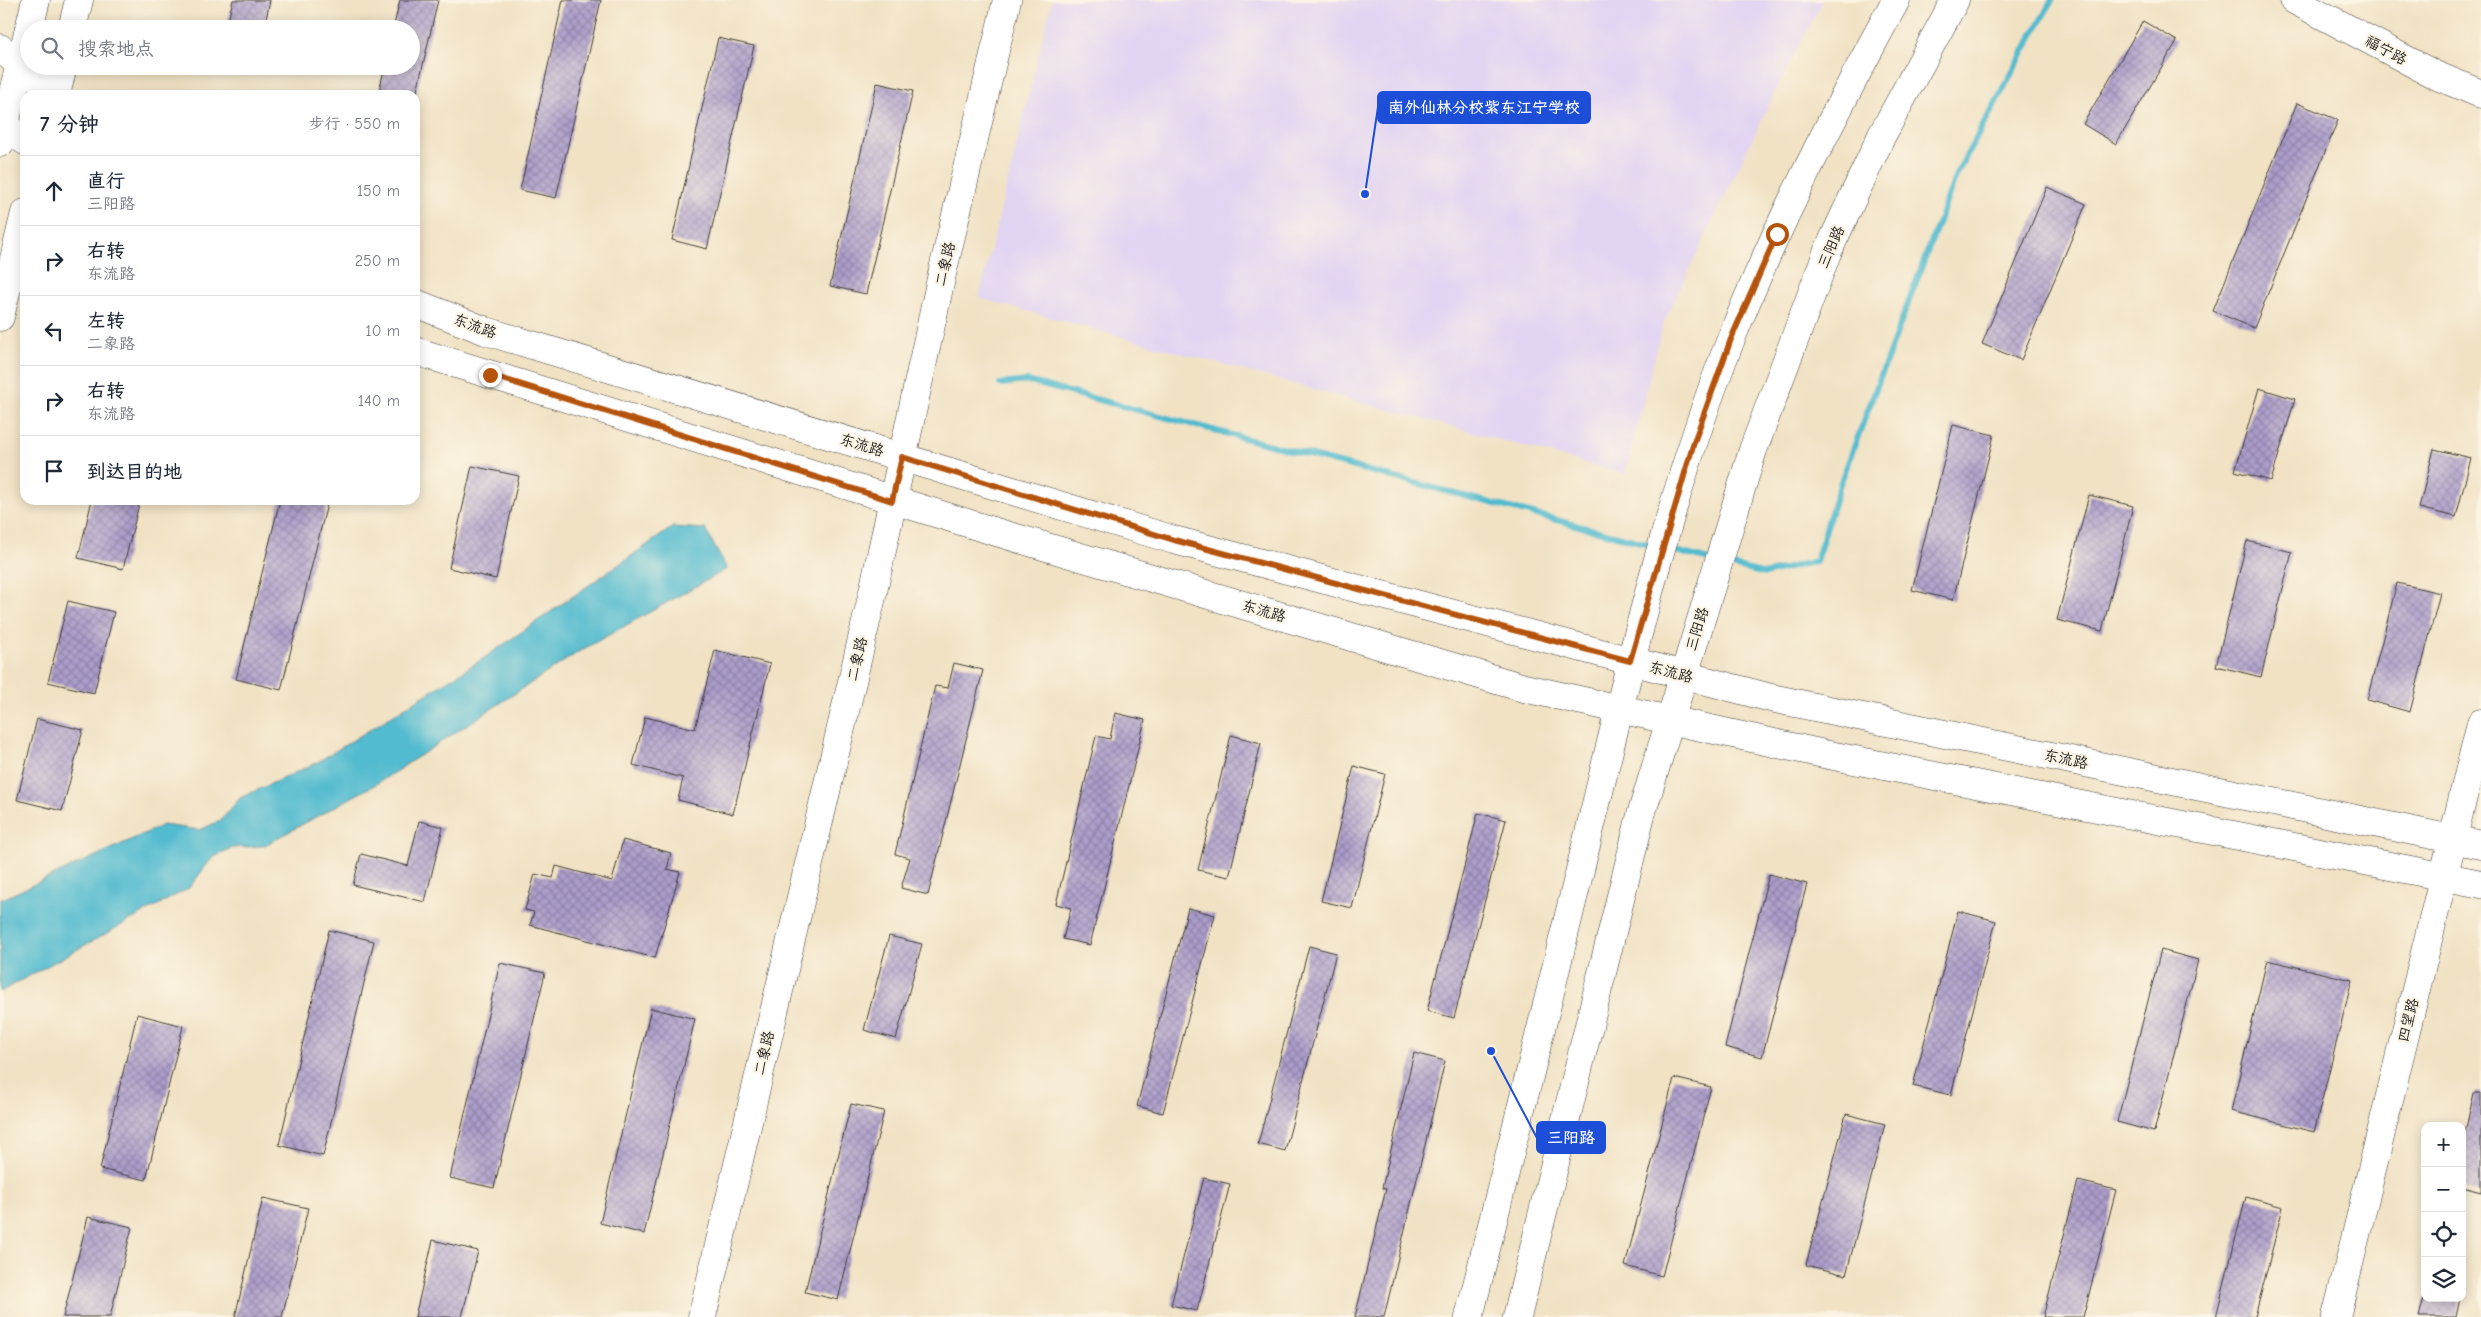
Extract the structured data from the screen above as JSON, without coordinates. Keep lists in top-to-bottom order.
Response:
{
  "streets": {
    "main road": [
      "福宁路",
      "三阳路",
      "二象路",
      "东流路",
      "四望路"
    ]
  },
  "crossings": [
    ["三阳路", "东流路"],
    ["二象路", "东流路"],
    ["东流路", "四望路"]
  ],
  "places": ["南外仙林分校紫东江宁学校", "三阳路"],
  "page": {
    "search": "搜索地点",
    "heading": ["7 分钟", "步行 · 550 m"],
    "list": [
      ["直行", "三阳路", "150 m"],
      ["右转", "东流路", "250 m"],
      ["左转", "二象路", "10 m"],
      ["右转", "东流路", "140 m"],
      "到达目的地"
    ],
    "map_buttons": ["+", "−"]
  }
}
